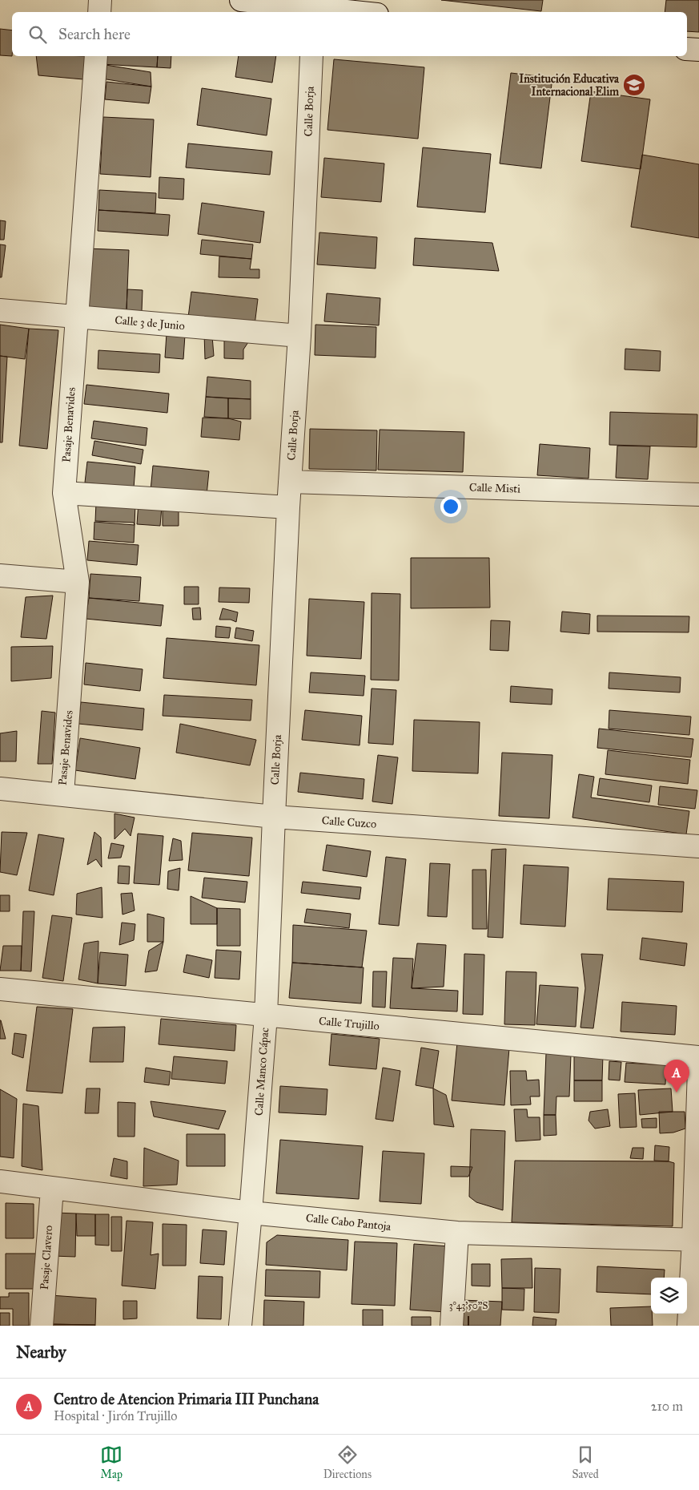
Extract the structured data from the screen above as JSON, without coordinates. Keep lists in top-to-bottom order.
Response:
{
  "streets": {
    "street": [
      "Calle Borja",
      "Calle 3 de Junio",
      "Pasaje Benavides",
      "Calle Misti",
      "Calle Cuzco",
      "Calle Trujillo",
      "Calle Manco Cápac",
      "Calle Cabo Pantoja",
      "Pasaje Clavero"
    ]
  },
  "crossings": [
    ["Calle Borja", "Calle 3 de Junio"],
    ["Calle Borja", "Calle Misti"],
    ["Calle Borja", "Calle Cuzco"],
    ["Calle Borja", "Calle Manco Cápac"],
    ["Calle 3 de Junio", "Pasaje Benavides"],
    ["Pasaje Benavides", "Calle Cuzco"],
    ["Calle Cuzco", "Calle Manco Cápac"],
    ["Calle Trujillo", "Calle Manco Cápac"],
    ["Calle Manco Cápac", "Calle Cabo Pantoja"],
    ["Calle Cabo Pantoja", "Pasaje Clavero"]
  ],
  "places": {
    "school or university": ["Institución Educativa Internacional Elim"]
  },
  "page": {
    "search": "Search here",
    "pins": "A",
    "heading": "Nearby",
    "list": [
      {
        "mark": "A",
        "name": "Centro de Atencion Primaria III Punchana",
        "note": "Hospital · Jirón Trujillo",
        "value": "210 m"
      }
    ],
    "nav": ["Map", "Directions", "Saved"]
  },
  "coordinates": ["3°43'50\"S"]
}
